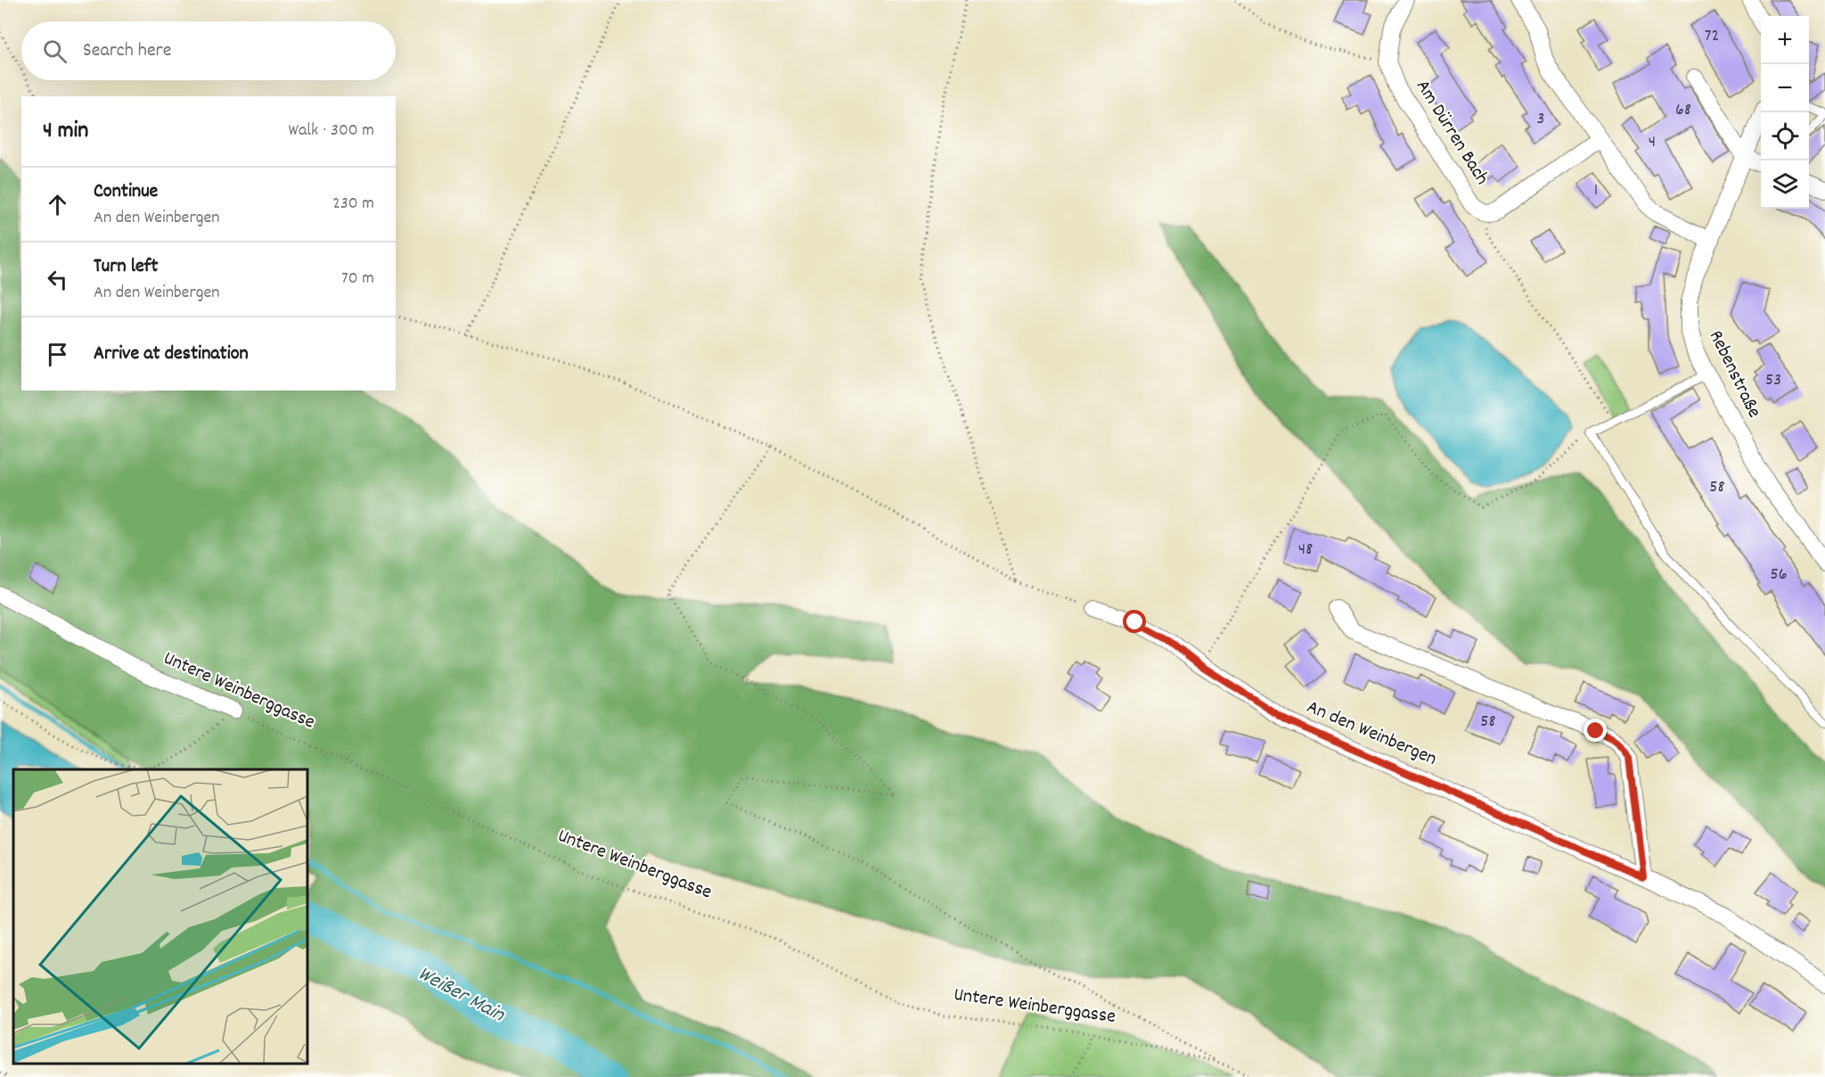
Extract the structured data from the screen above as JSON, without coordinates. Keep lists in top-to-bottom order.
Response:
{
  "streets": {
    "street": [
      "Am Dürren Bach",
      "Rebenstraße",
      "Untere Weinberggasse",
      "An den Weinbergen"
    ]
  },
  "water": ["Weißer Main"],
  "house_numbers": [
    "72",
    "68",
    "3",
    "4",
    "1",
    "53",
    "58",
    "48",
    "56",
    "58"
  ],
  "page": {
    "map_buttons": ["+", "−"],
    "search": "Search here",
    "heading": ["4 min", "Walk · 300 m"],
    "list": [
      ["Continue", "An den Weinbergen", "230 m"],
      ["Turn left", "An den Weinbergen", "70 m"],
      "Arrive at destination"
    ]
  }
}
